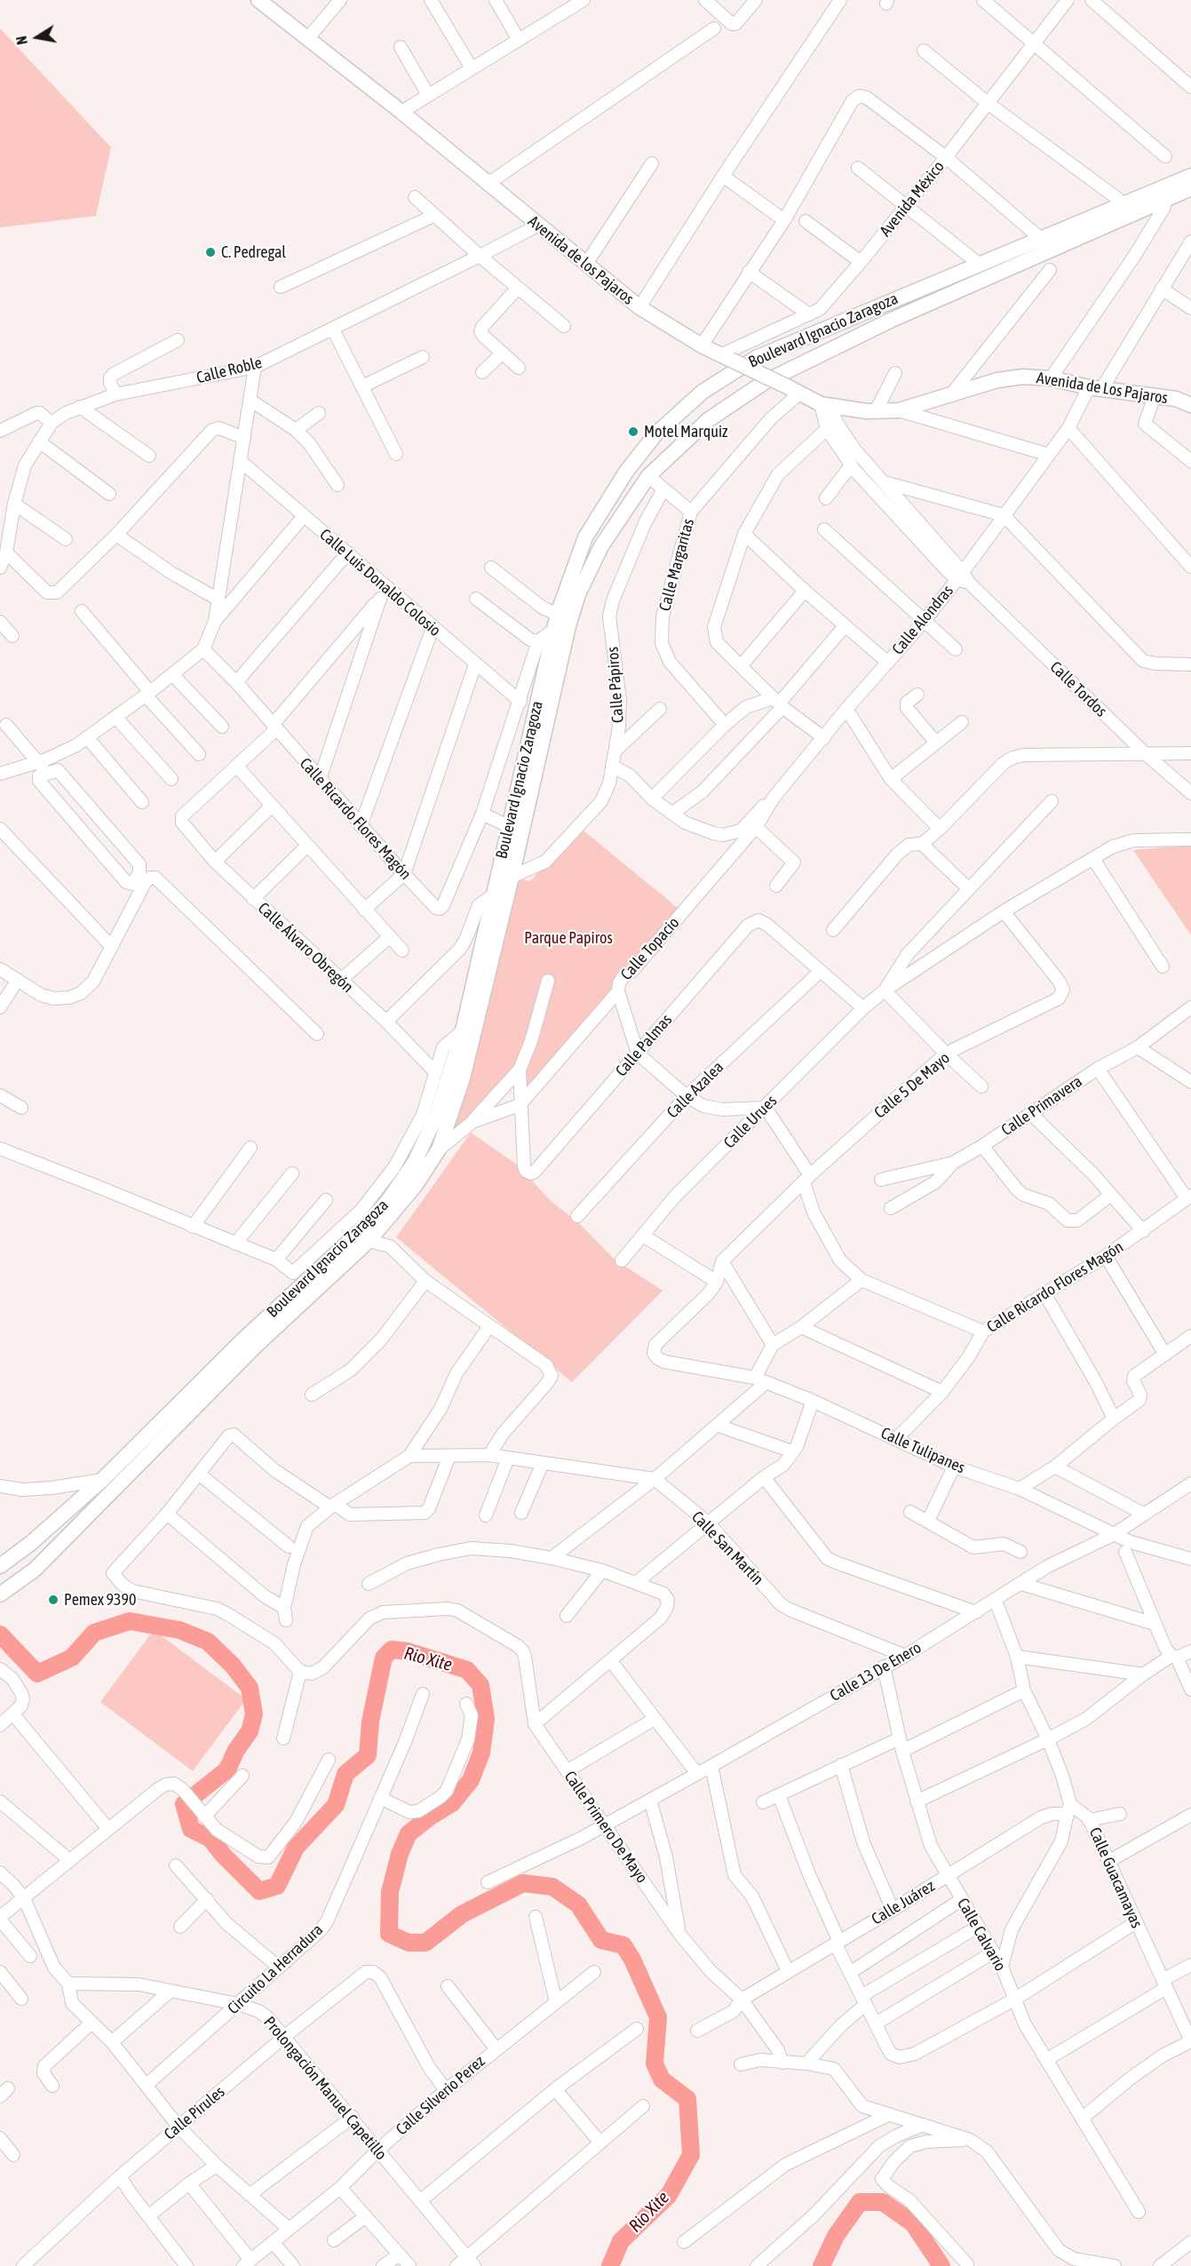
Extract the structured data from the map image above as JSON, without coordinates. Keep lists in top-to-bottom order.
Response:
{
  "streets": {
    "main road": ["Avenida de los Pajaros", "Boulevard Ignacio Zaragoza", "Avenida de Los Pajaros"],
    "street": [
      "Avenida México",
      "Calle Roble",
      "Calle Margaritas",
      "Calle Luis Donaldo Colosio",
      "Calle Alondras",
      "Calle Pápiros",
      "Calle Tordos",
      "Calle Ricardo Flores Magón",
      "Calle Álvaro Obregón",
      "Calle Topacio",
      "Calle Palmas",
      "Calle 5 De Mayo",
      "Calle Azalea",
      "Calle Primavera",
      "Calle Urues",
      "Calle Tulipanes",
      "Calle San Martín",
      "Calle 13 De Enero",
      "Calle Primero De Mayo",
      "Calle Guacamayas",
      "Calle Juárez",
      "Calle Calvario",
      "Circuito La Herradura",
      "Prolongación Manuel Capetillo",
      "Calle Silverio Perez",
      "Calle Pirules"
    ]
  },
  "crossings": [
    ["Avenida México", "Avenida de los Pajaros"],
    ["Avenida de los Pajaros", "Calle Roble"],
    ["Avenida de los Pajaros", "Avenida de Los Pajaros"],
    ["Avenida de los Pajaros", "Calle Margaritas"],
    ["Avenida de los Pajaros", "Calle Tordos"],
    ["Boulevard Ignacio Zaragoza", "Calle Pápiros"],
    ["Avenida de Los Pajaros", "Calle Alondras"],
    ["Calle Luis Donaldo Colosio", "Calle Ricardo Flores Magón"],
    ["Calle Alondras", "Calle Tordos"],
    ["Calle Alondras", "Calle Topacio"],
    ["Calle Ricardo Flores Magón", "Calle Tulipanes"],
    ["Calle Topacio", "Calle Palmas"],
    ["Calle Palmas", "Calle Azalea"],
    ["Calle 5 De Mayo", "Calle Urues"],
    ["Calle Tulipanes", "Calle 13 De Enero"],
    ["Calle San Martín", "Calle 13 De Enero"],
    ["Calle 13 De Enero", "Calle Primero De Mayo"],
    ["Calle 13 De Enero", "Calle Calvario"],
    ["Calle Primero De Mayo", "Calle Juárez"],
    ["Calle Guacamayas", "Calle Juárez"],
    ["Calle Juárez", "Calle Calvario"],
    ["Circuito La Herradura", "Prolongación Manuel Capetillo"],
    ["Prolongación Manuel Capetillo", "Calle Silverio Perez"],
    ["Prolongación Manuel Capetillo", "Calle Pirules"],
    ["Calle Silverio Perez", "Calle Pirules"]
  ],
  "water": ["Rio Xite"],
  "parks": ["Parque Papiros"],
  "places": ["C. Pedregal", "Motel Marquiz", "Pemex 9390"],
  "north": "left"
}
